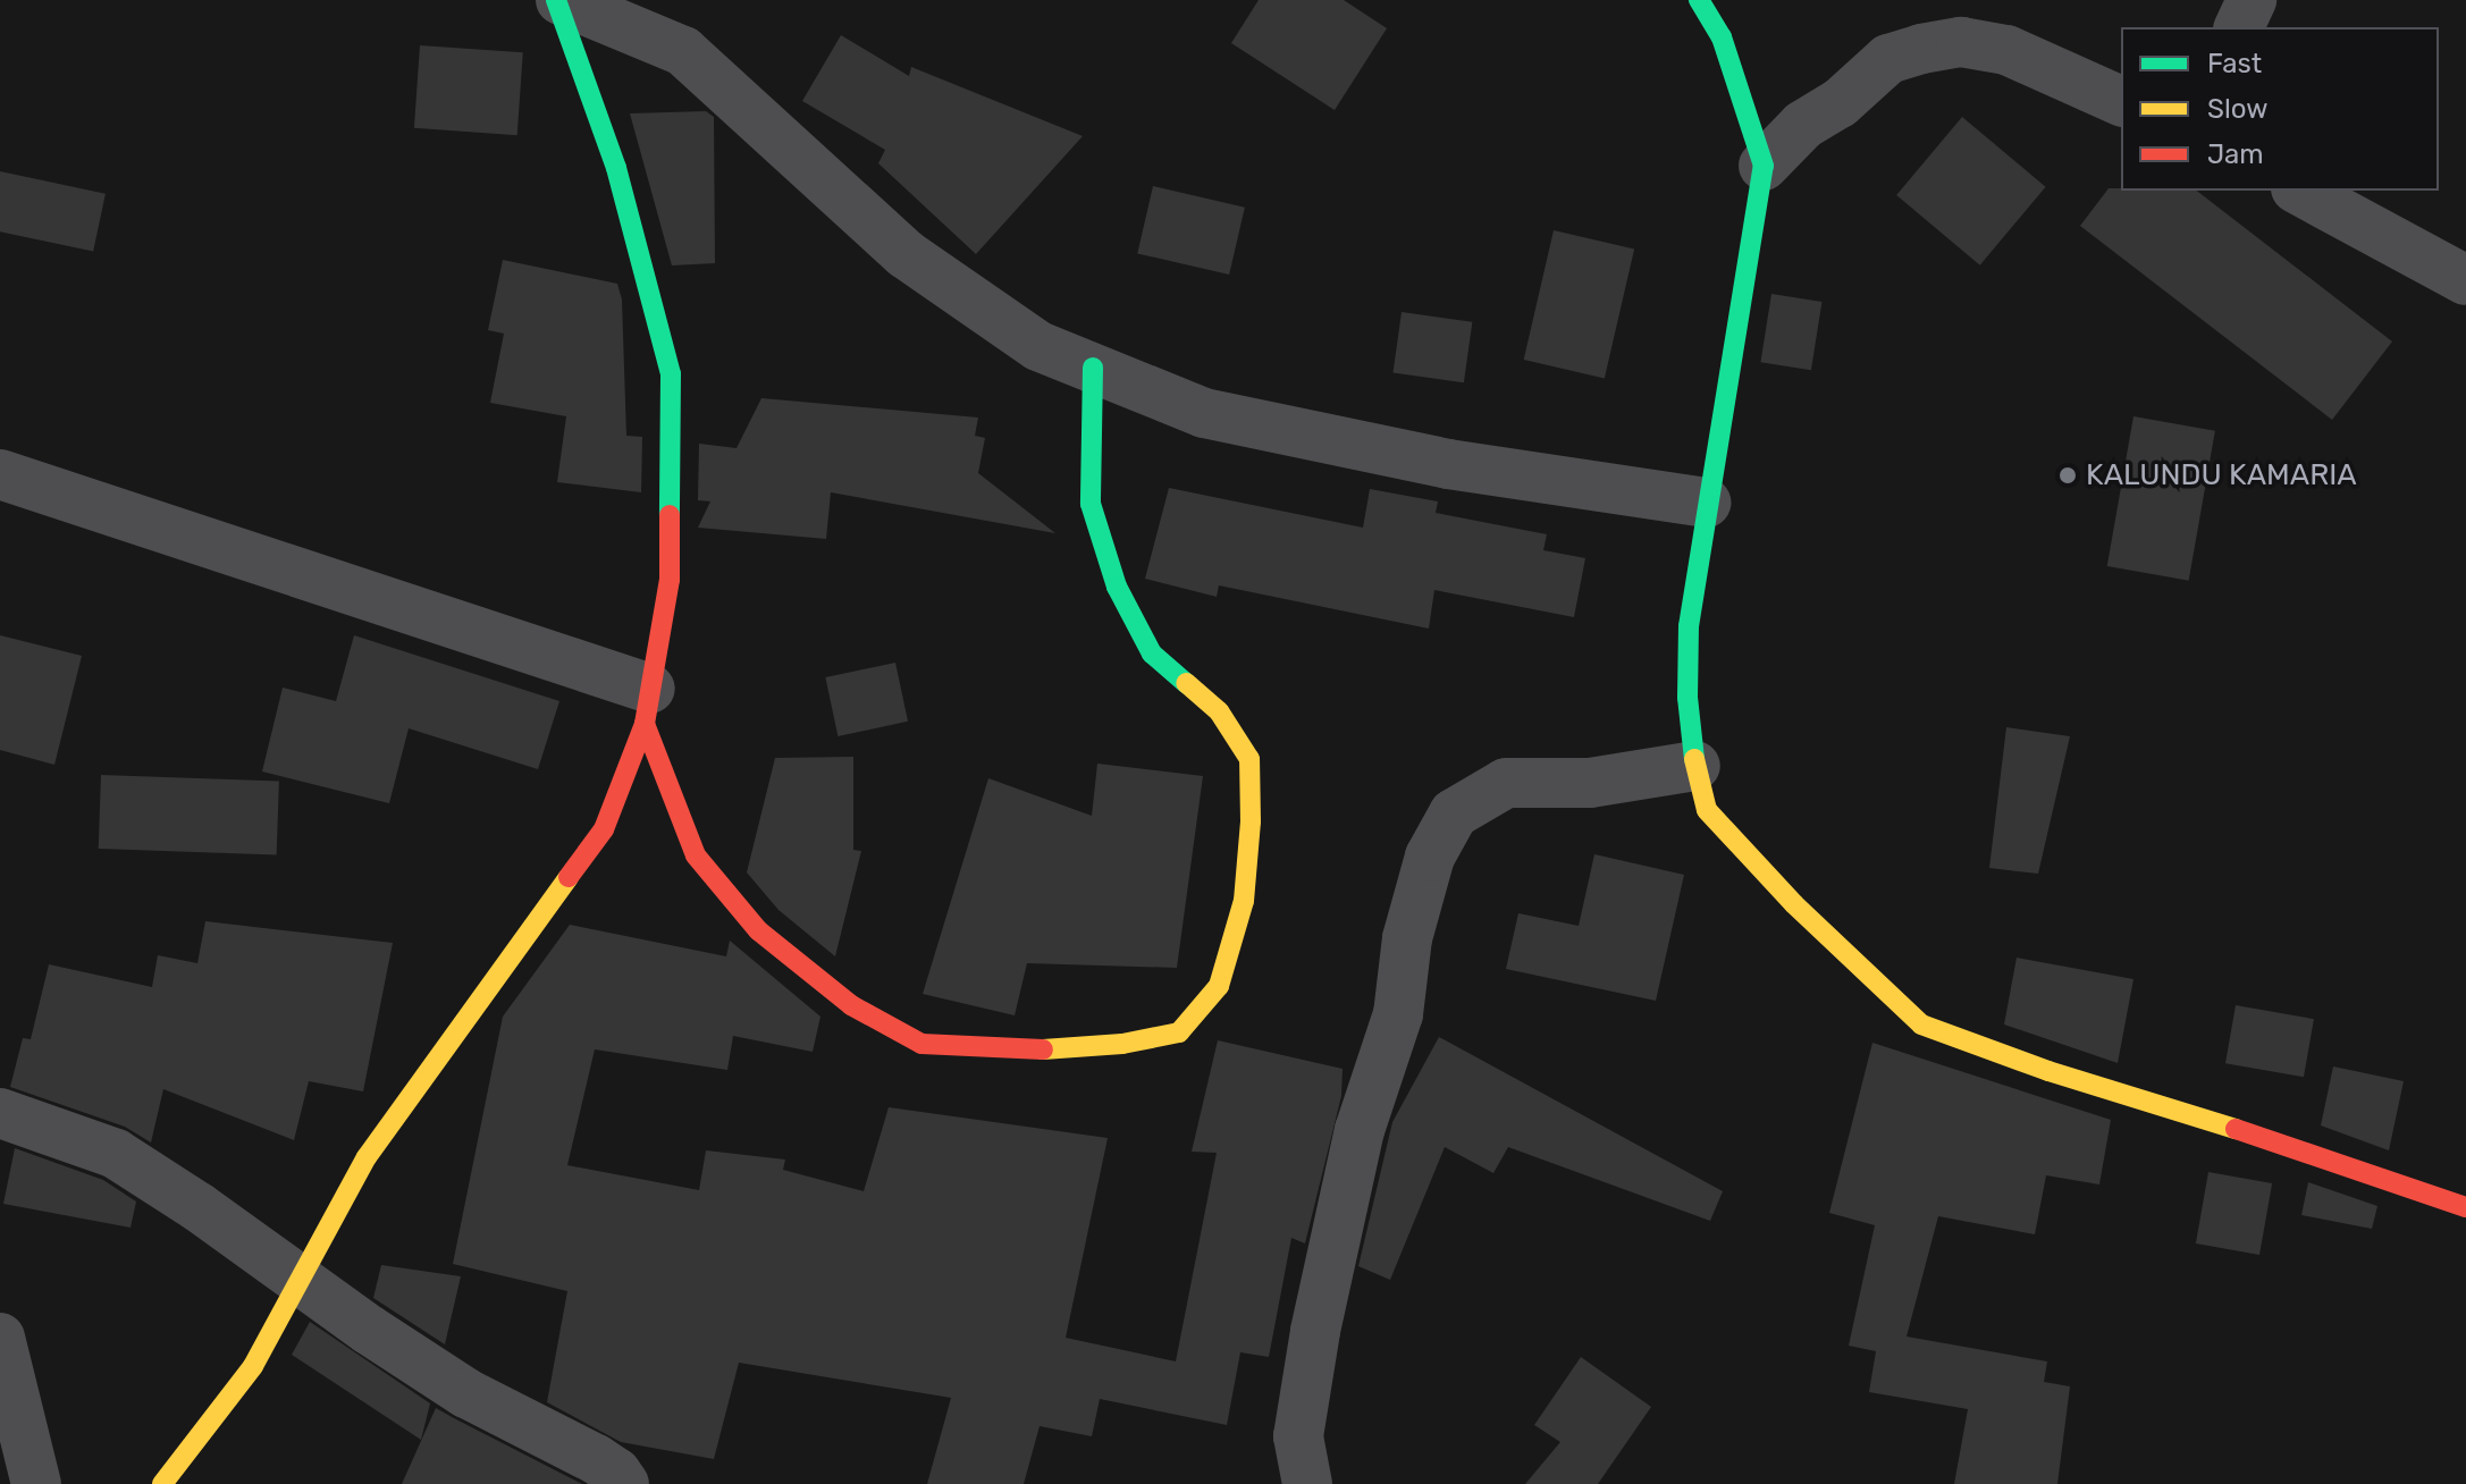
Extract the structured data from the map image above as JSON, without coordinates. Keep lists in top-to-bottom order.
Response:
{
  "places": ["KALUNDU KAMARIA"],
  "legend": ["Fast", "Slow", "Jam"]
}
